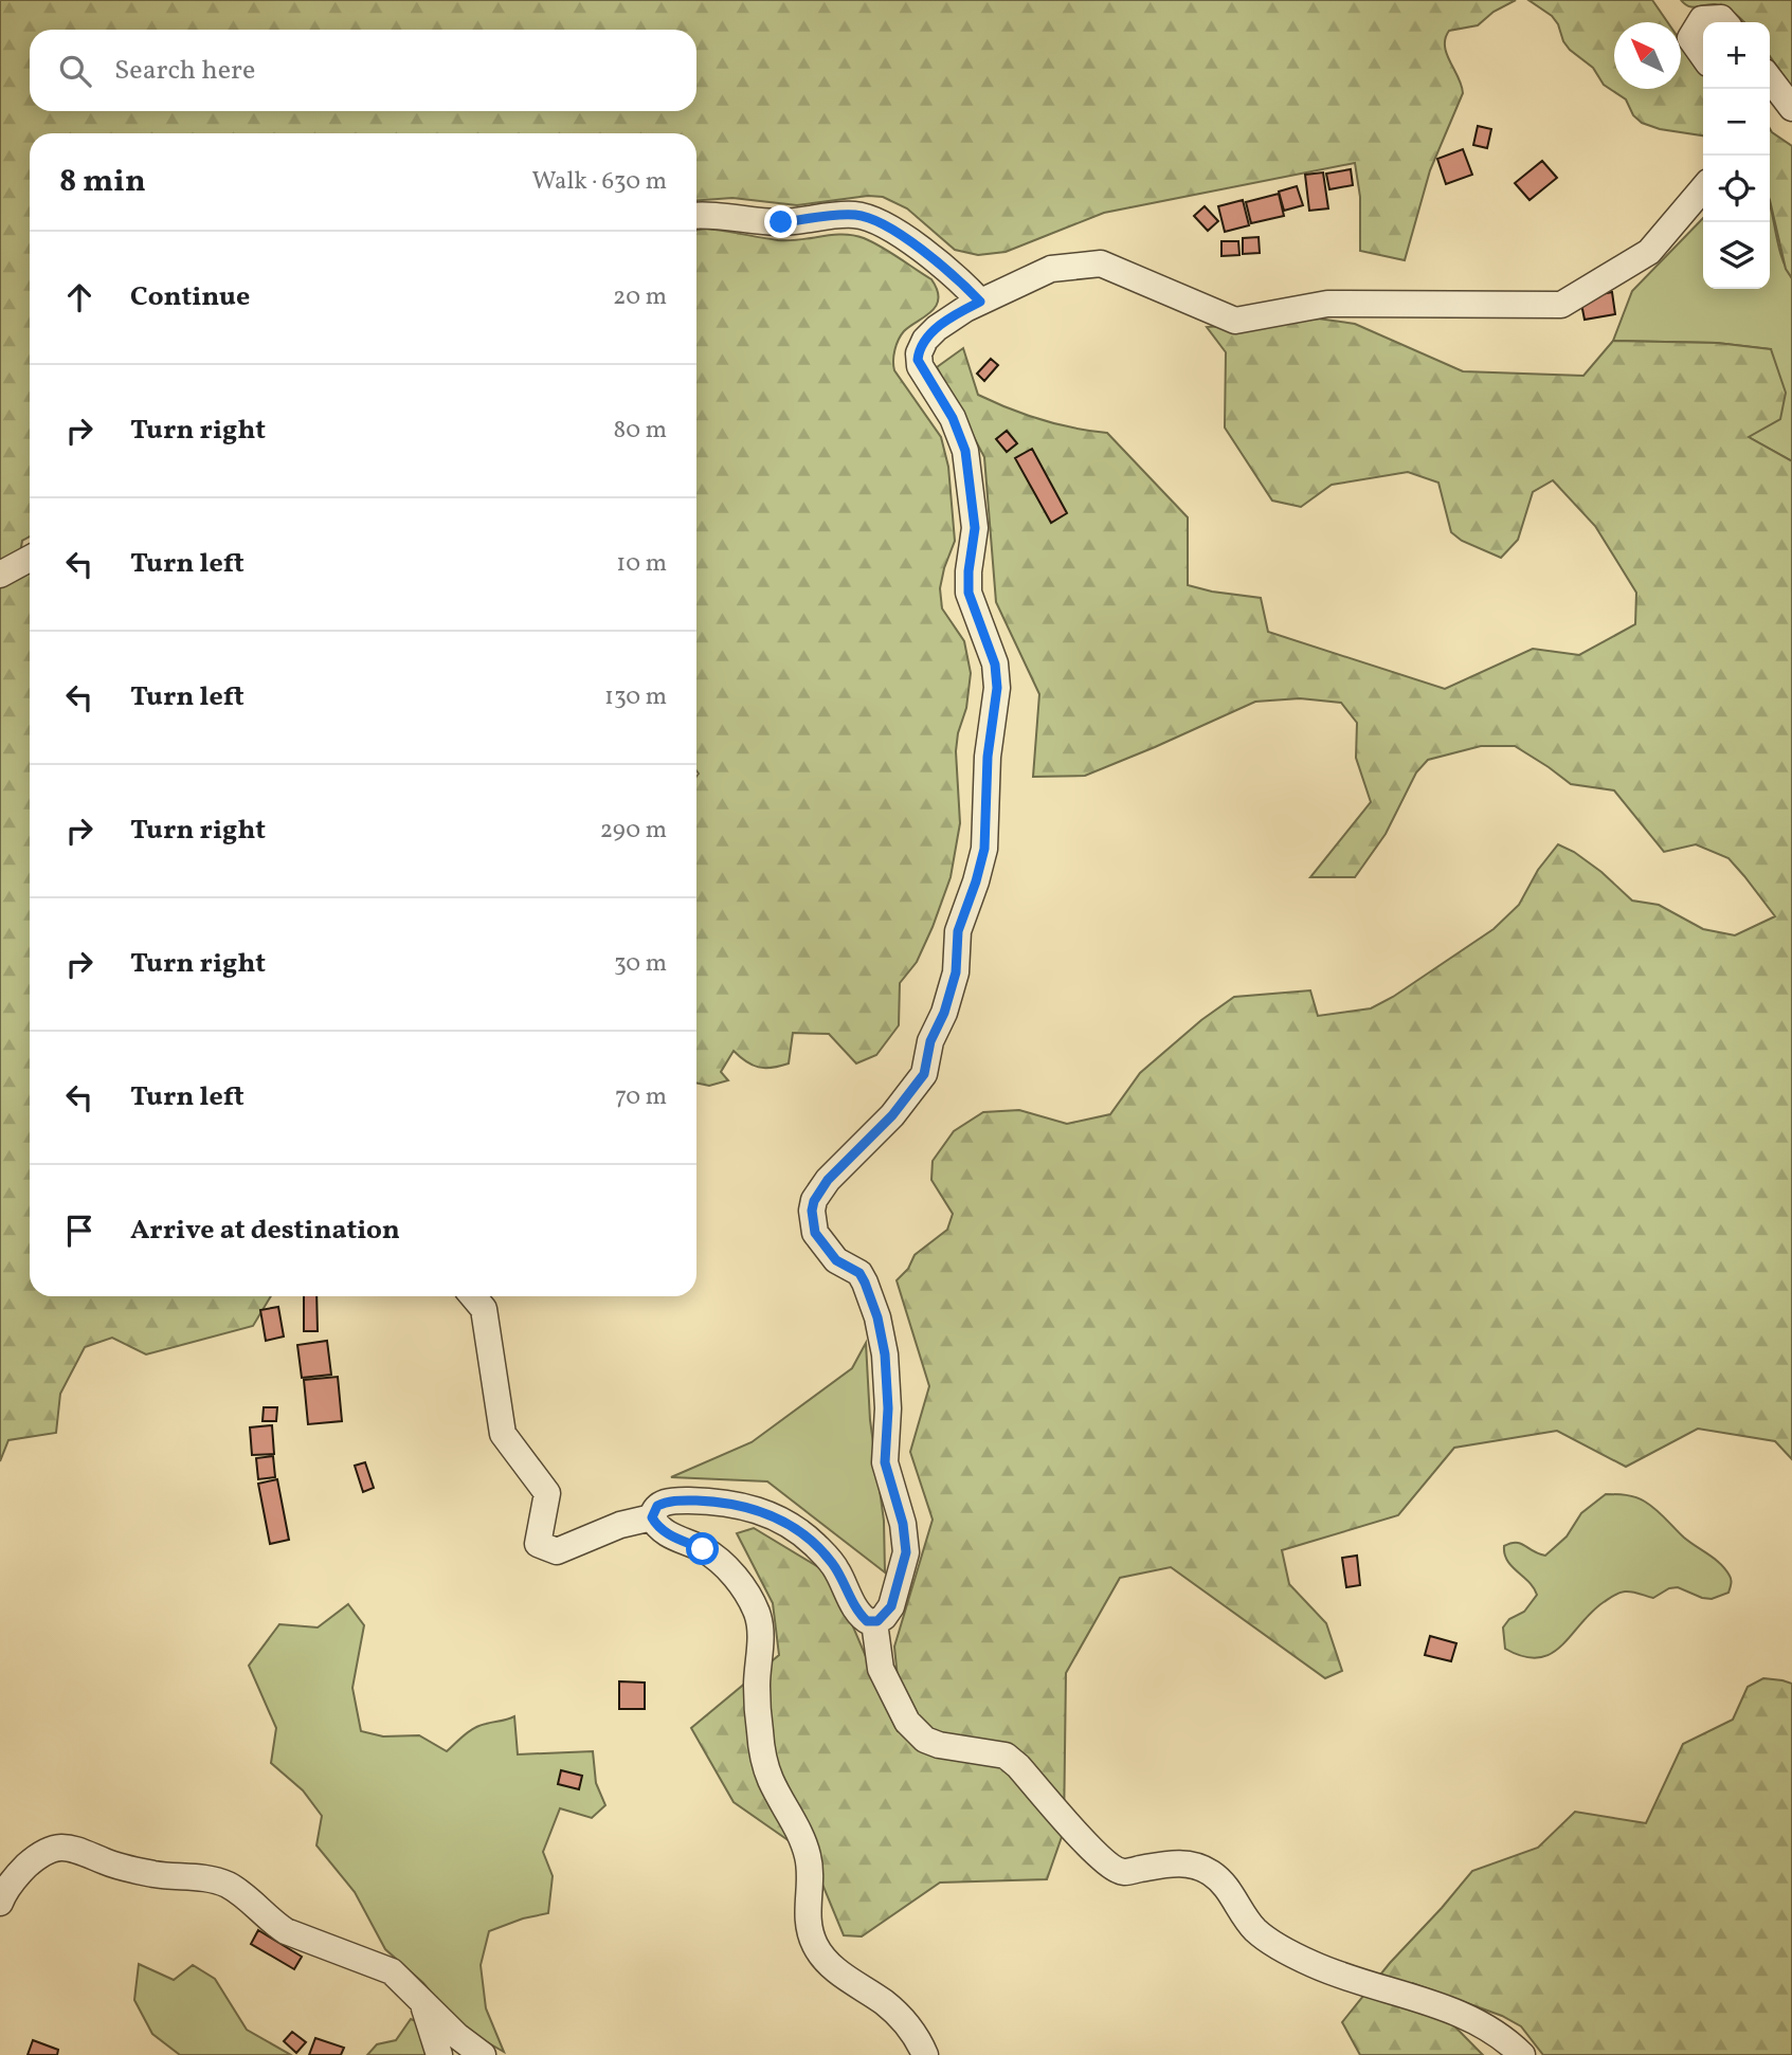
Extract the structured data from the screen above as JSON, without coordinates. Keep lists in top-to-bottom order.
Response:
{
  "north": "top left",
  "page": {
    "map_buttons": ["+", "−"],
    "search": "Search here",
    "heading": ["8 min", "Walk · 630 m"],
    "list": [
      ["Continue", "20 m"],
      ["Turn right", "80 m"],
      ["Turn left", "10 m"],
      ["Turn left", "130 m"],
      ["Turn right", "290 m"],
      ["Turn right", "30 m"],
      ["Turn left", "70 m"],
      "Arrive at destination"
    ]
  }
}
